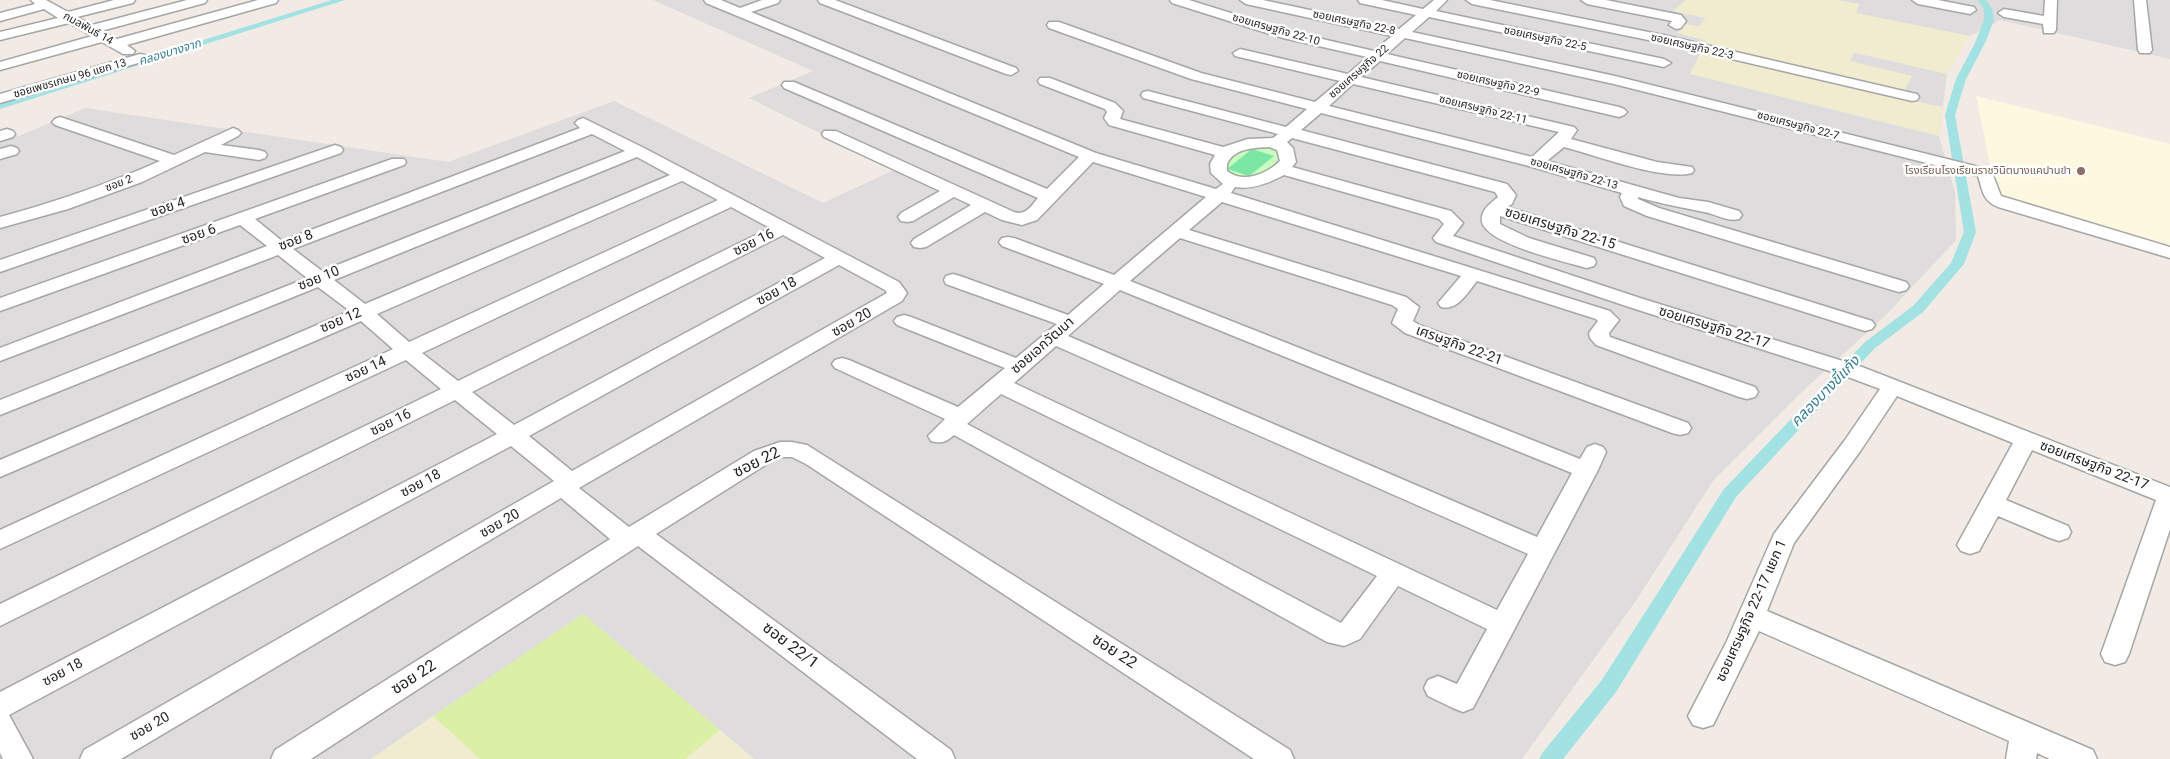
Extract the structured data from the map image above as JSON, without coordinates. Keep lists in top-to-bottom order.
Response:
{
  "streets": {
    "street": [
      "ซอยเศรษฐกิจ 22-8",
      "กมลพันธ์ 14",
      "ซอยเศรษฐกิจ 22-10",
      "ซอยเศรษฐกิจ 22-5",
      "ซอยเศรษฐกิจ 22-3",
      "ซอยเศรษฐกิจ 22",
      "ซอยเพชรเกษม 96 แยก 13",
      "ซอยเศรษฐกิจ 22-9",
      "ซอยเศรษฐกิจ 22-11",
      "ซอยเศรษฐกิจ 22-7",
      "ซอยเศรษฐกิจ 22-13",
      "ซอย 2",
      "ซอย 4",
      "ซอยเศรษฐกิจ 22-15",
      "ซอย 6",
      "ซอย 8",
      "ซอย 16",
      "ซอย 10",
      "ซอย 18",
      "ซอย 12",
      "ซอย 20",
      "ซอยเศรษฐกิจ 22-17",
      "ซอยเอกวัฒนา",
      "เศรษฐกิจ 22-21",
      "ซอย 14",
      "ซอย 22",
      "ซอยเศรษฐกิจ 22-17 แยก 1",
      "ซอย 22/1"
    ]
  },
  "crossings": [
    ["ซอยเศรษฐกิจ 22-8", "ซอยเศรษฐกิจ 22"],
    ["ซอยเศรษฐกิจ 22-8", "ซอยเศรษฐกิจ 22-7"],
    ["กมลพันธ์ 14", "ซอยเพชรเกษม 96 แยก 13"],
    ["ซอยเศรษฐกิจ 22-10", "ซอยเศรษฐกิจ 22"],
    ["ซอยเศรษฐกิจ 22-10", "ซอยเศรษฐกิจ 22-9"],
    ["ซอยเศรษฐกิจ 22-5", "ซอยเศรษฐกิจ 22"],
    ["ซอยเศรษฐกิจ 22", "ซอยเศรษฐกิจ 22-9"],
    ["ซอยเศรษฐกิจ 22", "ซอยเศรษฐกิจ 22-11"],
    ["ซอยเศรษฐกิจ 22", "ซอยเศรษฐกิจ 22-7"],
    ["ซอยเศรษฐกิจ 22", "ซอยเศรษฐกิจ 22-13"],
    ["ซอยเศรษฐกิจ 22", "ซอยเศรษฐกิจ 22-15"],
    ["ซอย 6", "ซอย 22/1"],
    ["ซอย 8", "ซอย 10"],
    ["ซอย 8", "ซอย 22/1"],
    ["ซอย 16", "ซอย 22/1"],
    ["ซอย 10", "ซอย 22/1"],
    ["ซอย 18", "ซอย 20"],
    ["ซอย 18", "ซอย 22/1"],
    ["ซอย 12", "ซอย 22/1"],
    ["ซอย 20", "ซอย 22/1"],
    ["ซอยเศรษฐกิจ 22-17", "ซอยเศรษฐกิจ 22-17 แยก 1"],
    ["ซอยเอกวัฒนา", "เศรษฐกิจ 22-21"],
    ["ซอย 14", "ซอย 22/1"],
    ["ซอย 22", "ซอย 22/1"]
  ],
  "water": ["คลองบางจาก", "คลองบางขี้แก้ง"],
  "places": ["โรงเรียนโรงเรียนราชวินิตบางแคปานขำ"]
}
